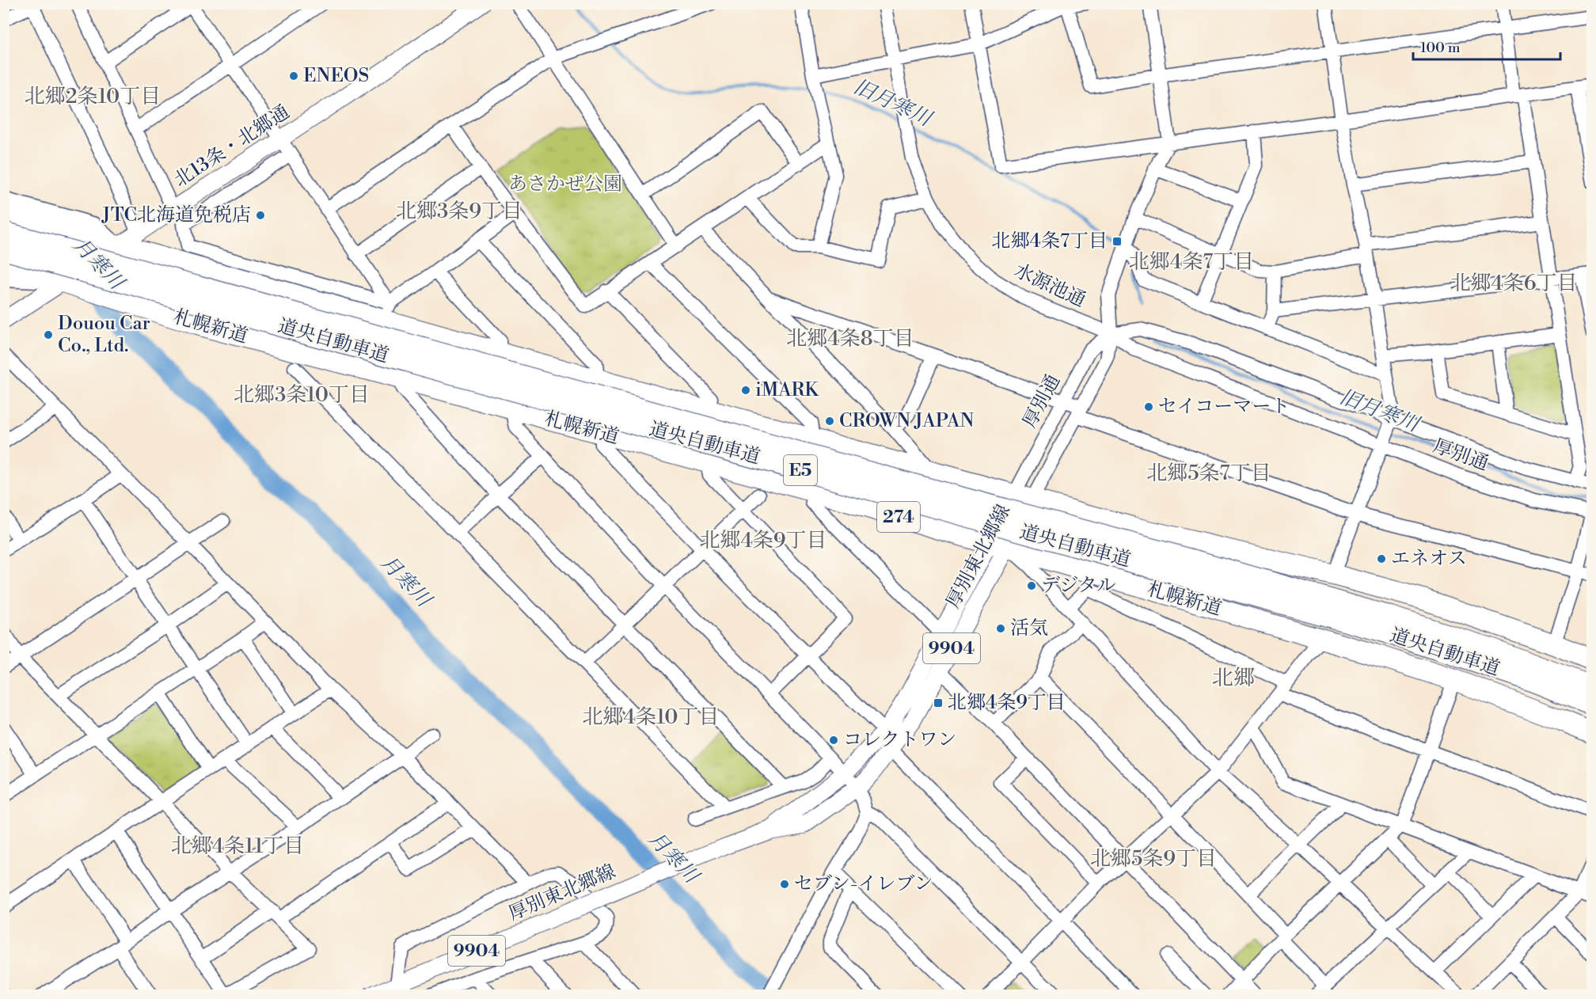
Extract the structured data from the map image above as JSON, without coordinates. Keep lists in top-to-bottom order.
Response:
{
  "streets": {
    "highway": [
      "札幌新道",
      "道央自動車道",
      "E5",
      "274"
    ],
    "main road": ["北13条・北郷通", "厚別東北郷線", "9904"],
    "street": ["水源池通", "厚別通"]
  },
  "crossings": [
    ["北13条・北郷通", "札幌新道"],
    ["水源池通", "厚別通"],
    ["札幌新道", "厚別東北郷線"],
    ["厚別通", "厚別東北郷線"]
  ],
  "districts": [
    "北郷2条10丁目",
    "北郷3条9丁目",
    "北郷4条7丁目",
    "北郷4条6丁目",
    "北郷4条8丁目",
    "北郷3条10丁目",
    "北郷5条7丁目",
    "北郷4条9丁目",
    "北郷",
    "北郷4条10丁目",
    "北郷4条11丁目",
    "北郷5条9丁目"
  ],
  "water": ["旧月寒川", "月寒川"],
  "parks": ["あさかぜ公園"],
  "places": {
    "other": [
      "ENEOS",
      "JTC北海道免税店",
      "Douou Car Co., Ltd.",
      "iMARK",
      "セイコーマート",
      "CROWN JAPAN",
      "エネオス",
      "デジタル",
      "活気",
      "コレクトワン",
      "セブン-イレブン"
    ],
    "transit": ["北郷4条7丁目", "北郷4条9丁目"]
  },
  "scale_bar": "100 m"
}
